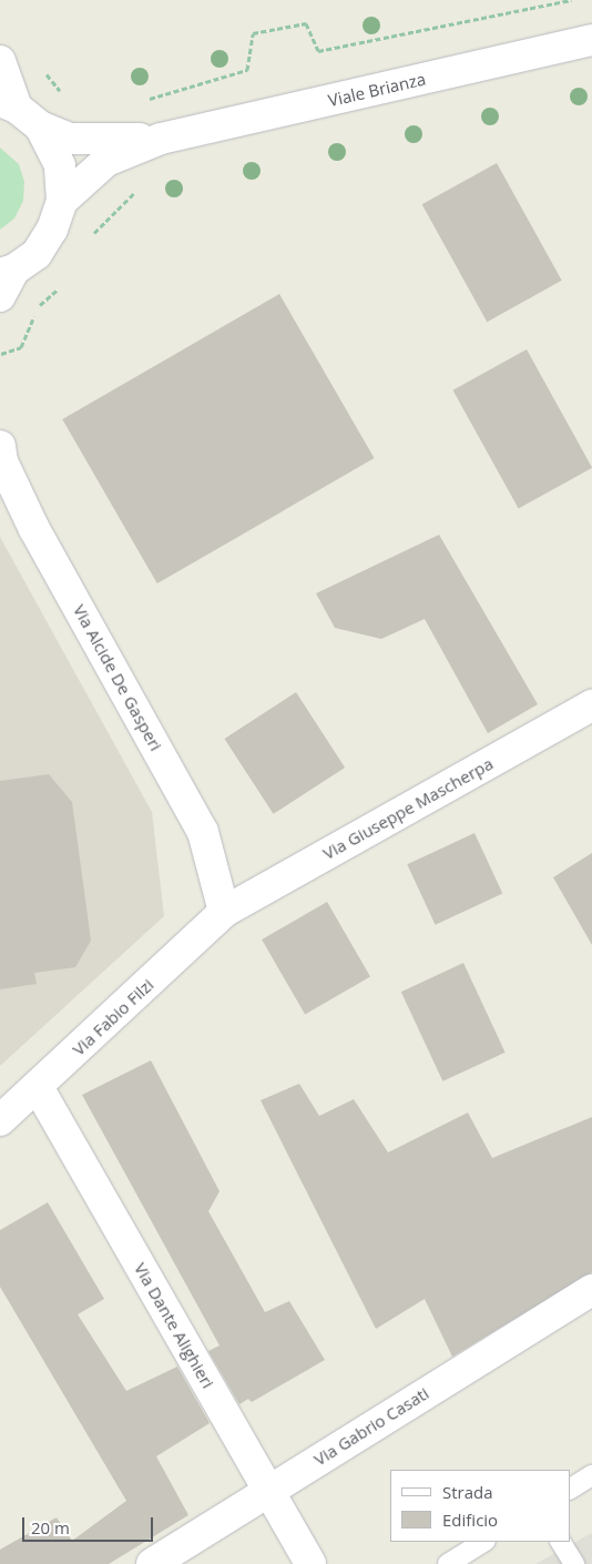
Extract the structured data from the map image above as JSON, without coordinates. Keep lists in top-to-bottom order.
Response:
{
  "streets": {
    "street": [
      "Viale Brianza",
      "Via Alcide De Gasperi",
      "Via Giuseppe Mascherpa",
      "Via Fabio Filzi",
      "Via Dante Alighieri",
      "Via Gabrio Casati"
    ]
  },
  "crossings": [
    ["Via Alcide De Gasperi", "Via Giuseppe Mascherpa"],
    ["Via Alcide De Gasperi", "Via Fabio Filzi"],
    ["Via Giuseppe Mascherpa", "Via Fabio Filzi"],
    ["Via Fabio Filzi", "Via Dante Alighieri"],
    ["Via Dante Alighieri", "Via Gabrio Casati"]
  ],
  "legend": ["Strada", "Edificio"],
  "scale_bar": "20 m"
}
